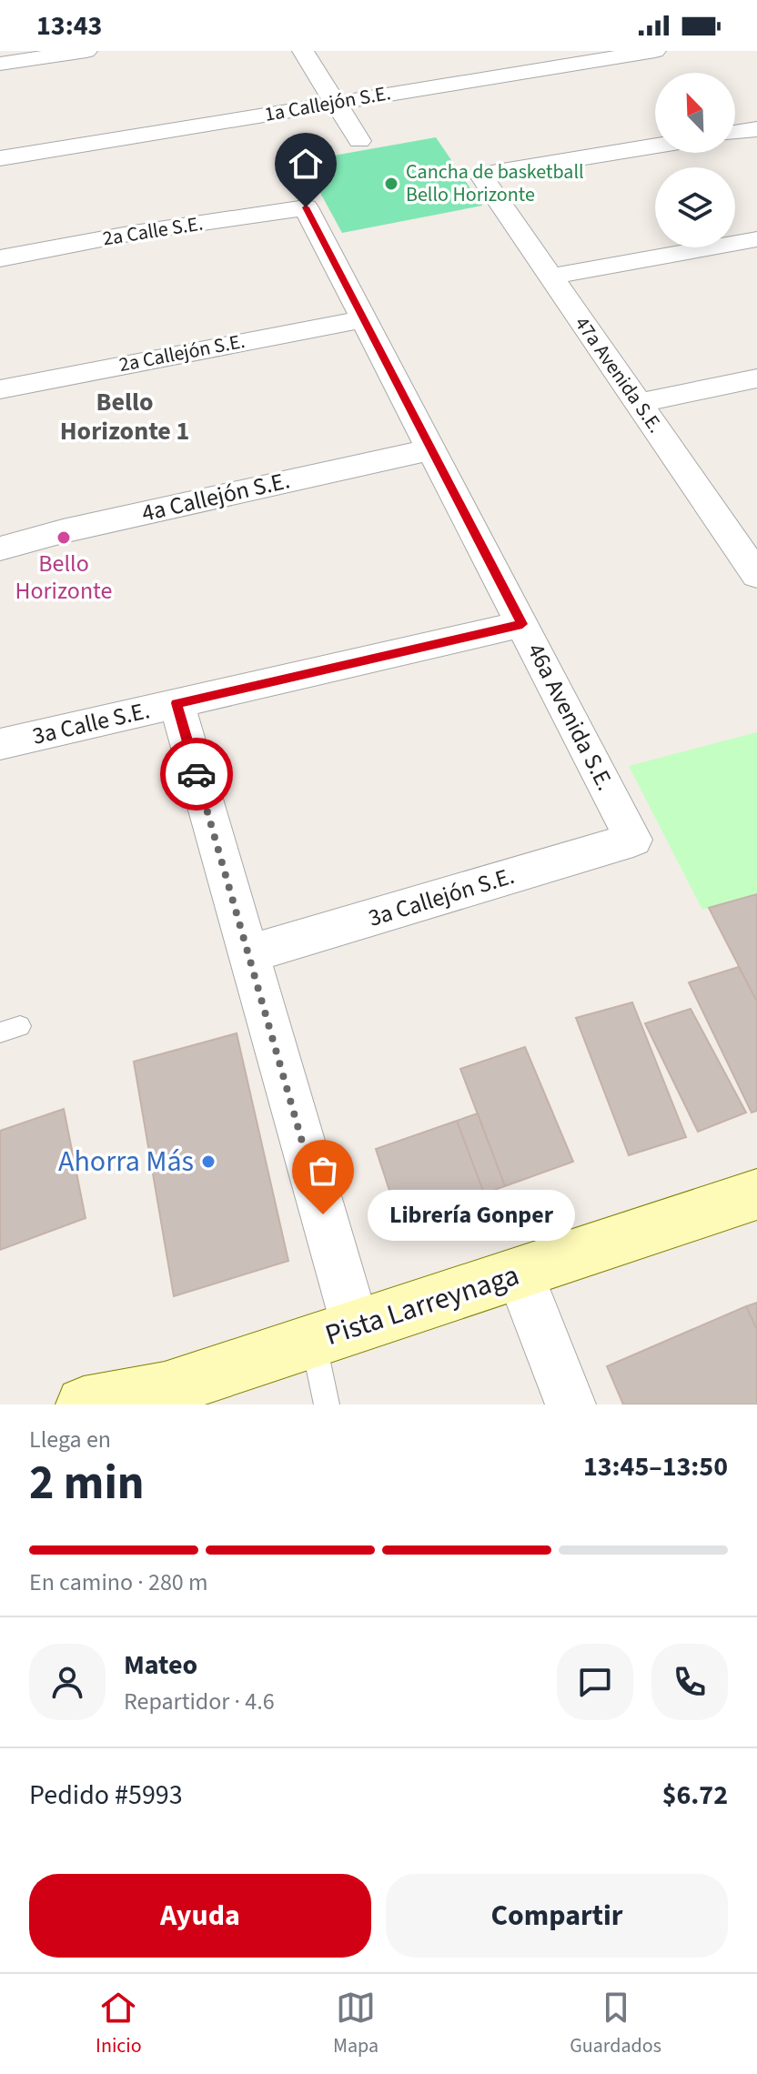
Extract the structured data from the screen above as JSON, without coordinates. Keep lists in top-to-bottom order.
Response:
{
  "streets": {
    "main road": ["Pista Larreynaga"],
    "street": [
      "1a Callejón S.E.",
      "2a Calle S.E.",
      "2a Callejón S.E.",
      "47a Avenida S.E.",
      "4a Callejón S.E.",
      "46a Avenida S.E.",
      "3a Calle S.E.",
      "3a Callejón S.E."
    ]
  },
  "crossings": [
    ["2a Calle S.E.", "46a Avenida S.E."],
    ["2a Callejón S.E.", "46a Avenida S.E."],
    ["4a Callejón S.E.", "46a Avenida S.E."],
    ["46a Avenida S.E.", "3a Calle S.E."],
    ["46a Avenida S.E.", "3a Callejón S.E."]
  ],
  "districts": ["Bello Horizonte 1"],
  "places": [
    "Cancha de basketball Bello Horizonte",
    "Bello Horizonte",
    "Ahorra Más",
    "Librería Gonper"
  ],
  "north": "top left",
  "page": {
    "status": "13:43",
    "bubble": "Librería Gonper",
    "heading": ["2 min", "Llega en", "13:45–13:50"],
    "panel": [
      "Mateo",
      "Repartidor · 4.6",
      "Pedido #5993",
      "$6.72"
    ],
    "bar": "En camino · 280 m",
    "buttons": ["Ayuda", "Compartir"],
    "tabs": ["Inicio", "Mapa", "Guardados"]
  }
}
